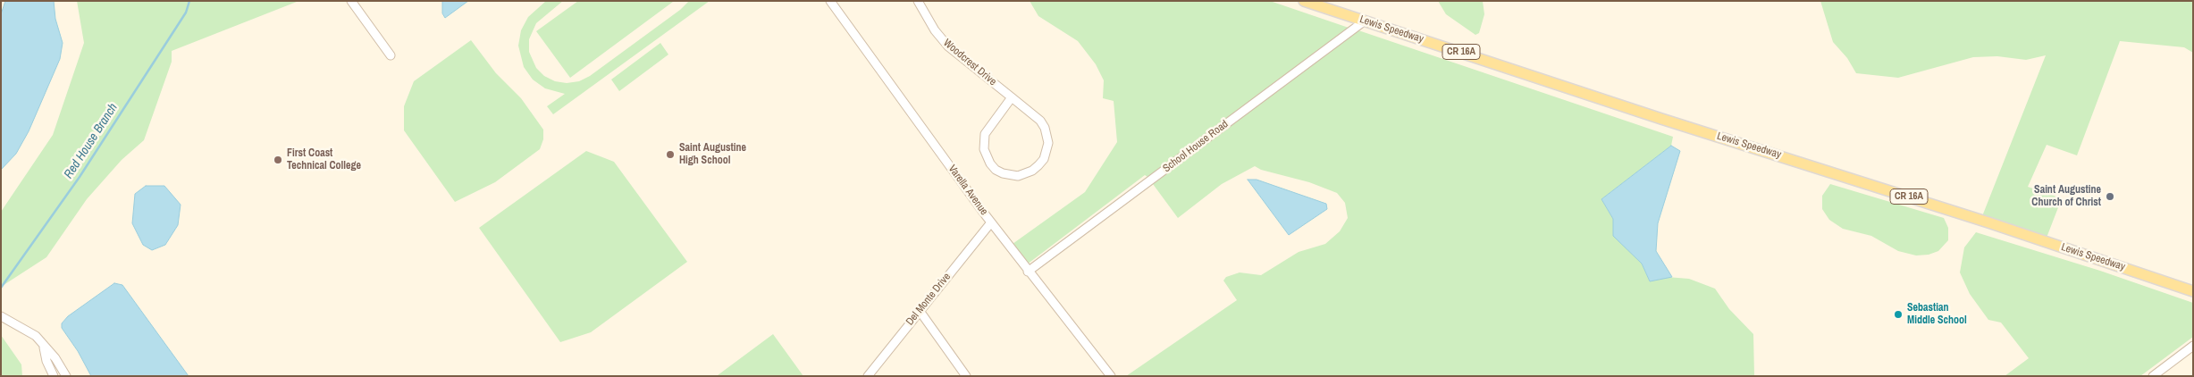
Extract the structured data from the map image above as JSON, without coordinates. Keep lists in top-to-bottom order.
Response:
{
  "streets": {
    "main road": ["Lewis Speedway", "CR 16A"],
    "street": [
      "Woodcrest Drive",
      "School House Road",
      "Varella Avenue",
      "Del Monte Drive"
    ]
  },
  "crossings": [
    ["Lewis Speedway", "School House Road"],
    ["School House Road", "Varella Avenue"],
    ["Varella Avenue", "Del Monte Drive"]
  ],
  "water": ["Red House Branch"],
  "places": [
    "Saint Augustine High School",
    "First Coast Technical College",
    "Saint Augustine Church of Christ",
    "Sebastian Middle School"
  ]
}
